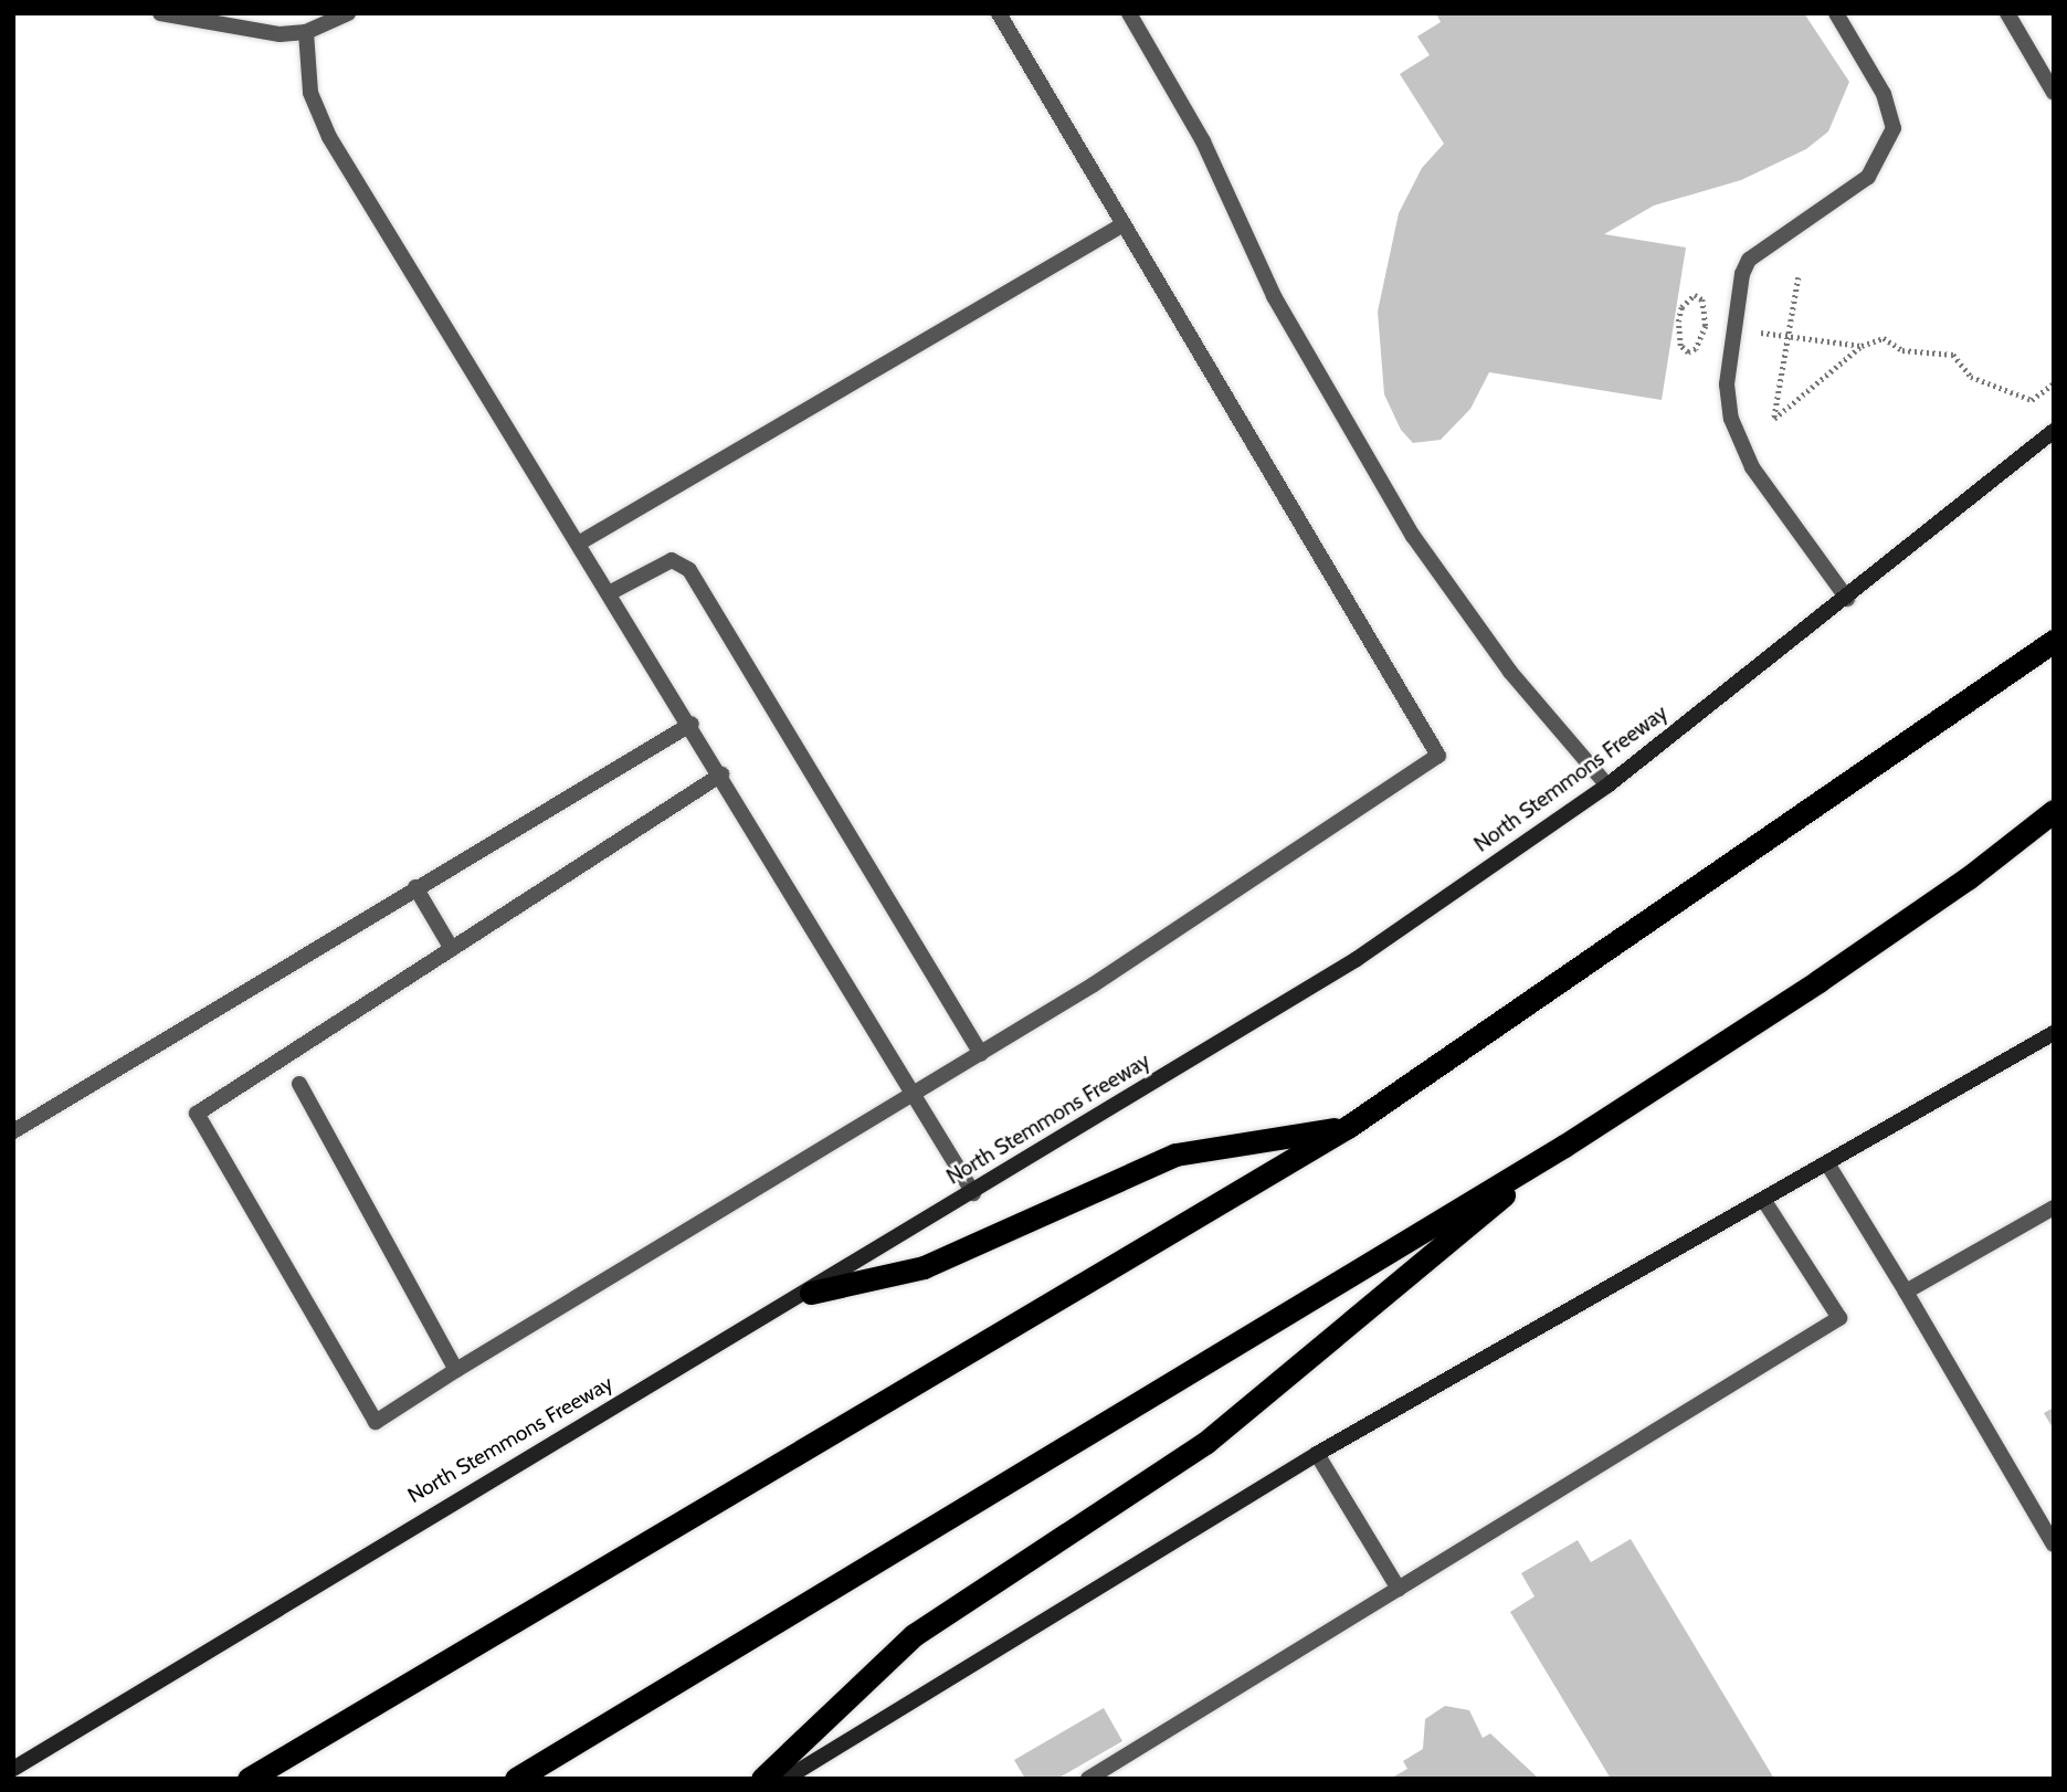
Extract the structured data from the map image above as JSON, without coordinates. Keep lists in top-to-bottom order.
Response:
{
  "streets": {
    "main road": ["North Stemmons Freeway"]
  }
}
